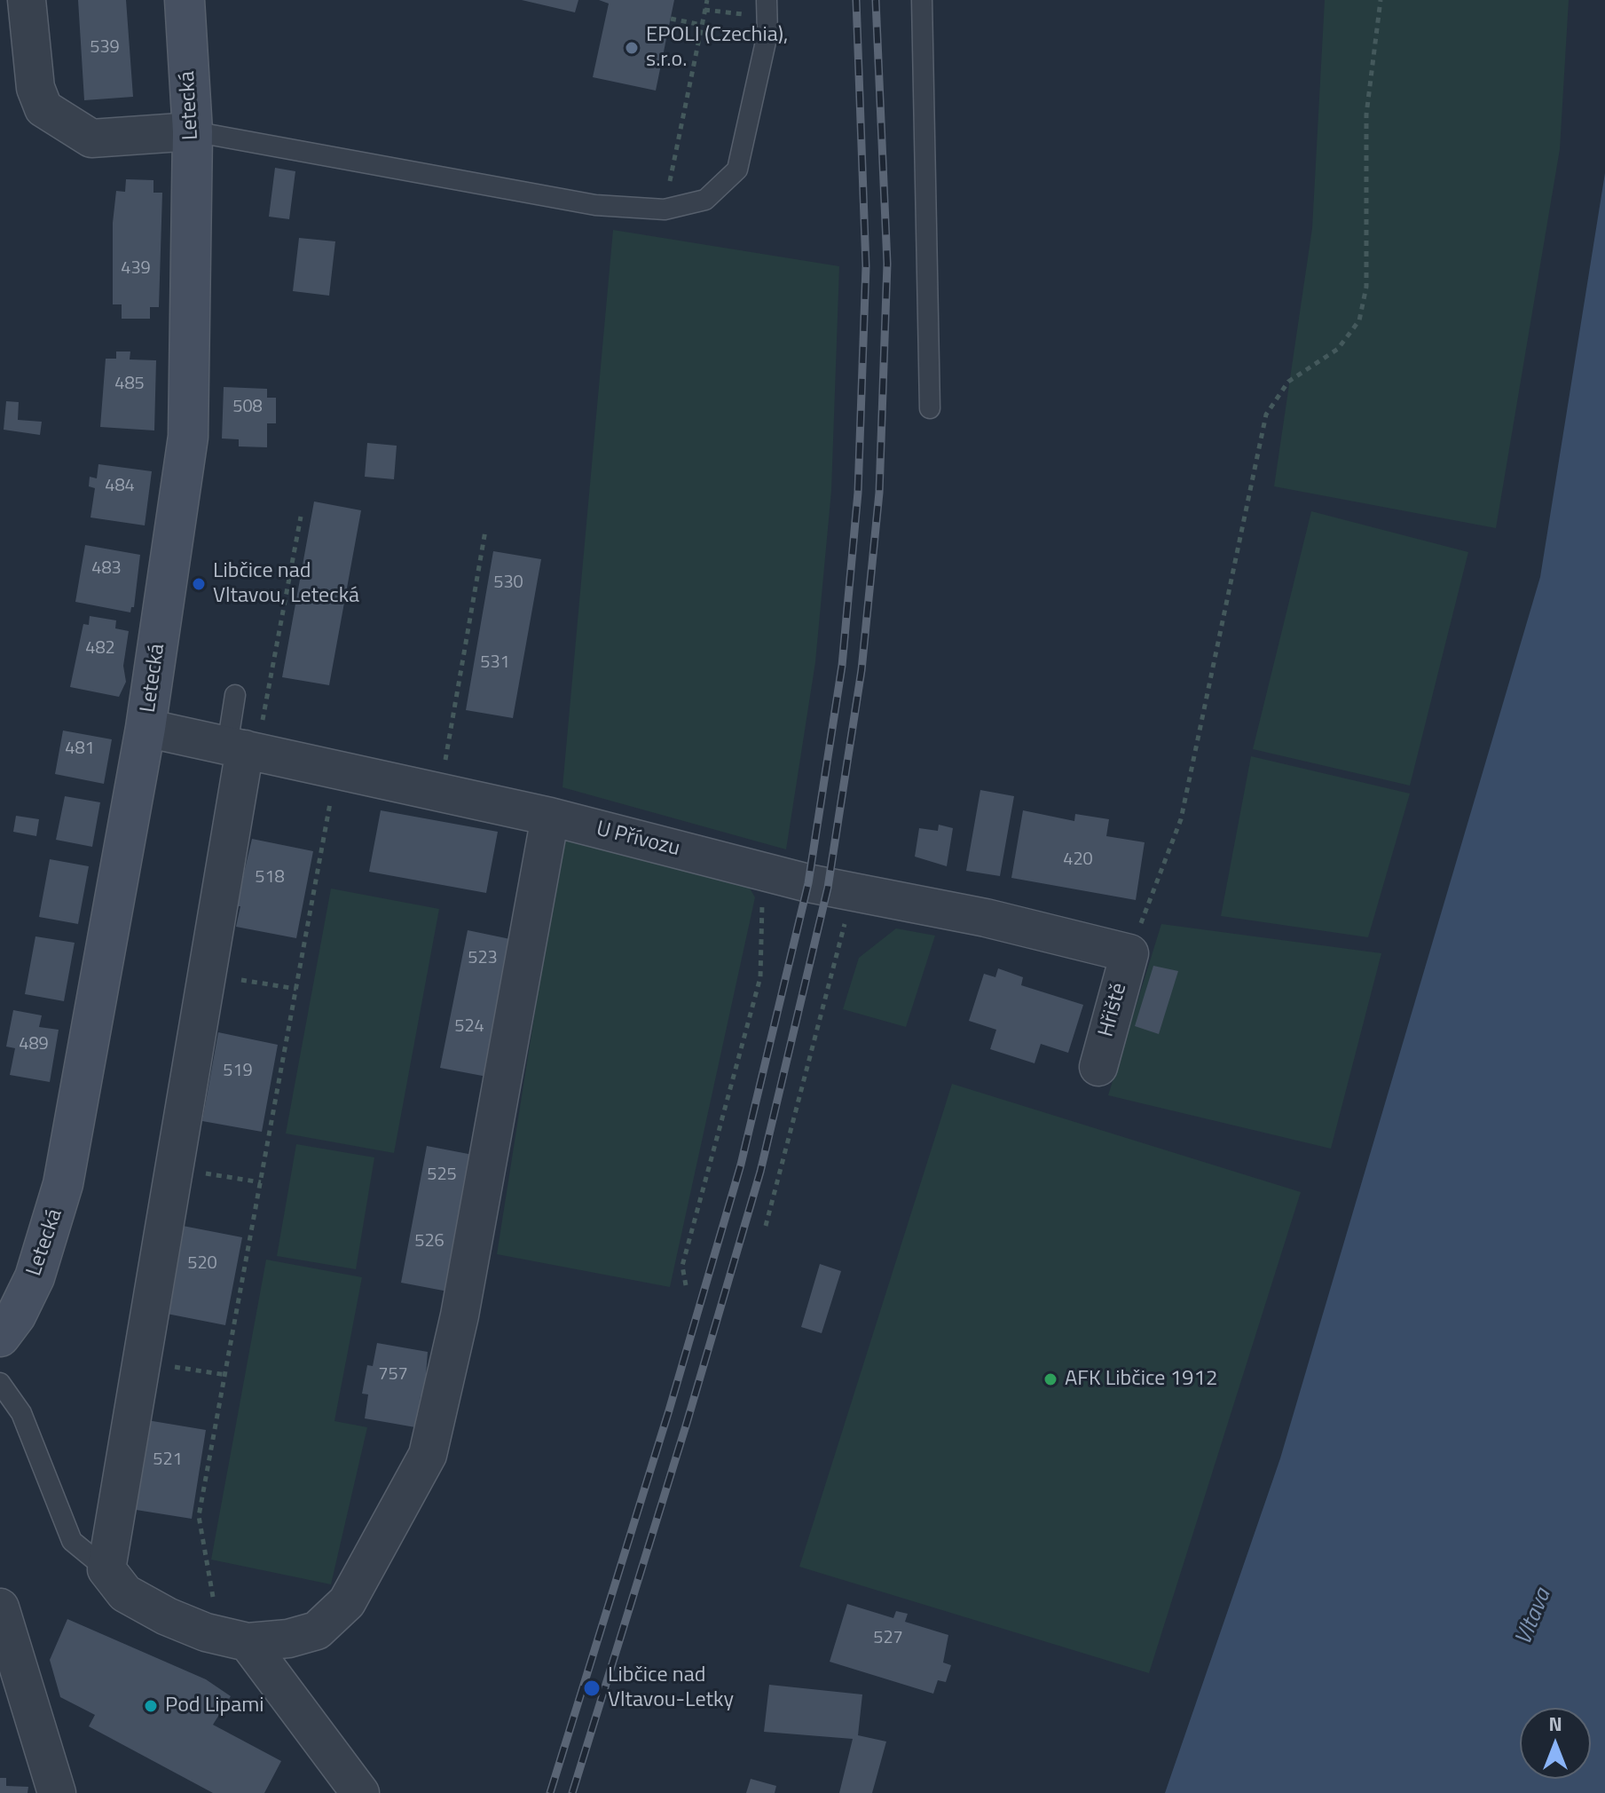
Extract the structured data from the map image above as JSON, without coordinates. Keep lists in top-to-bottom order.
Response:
{
  "streets": {
    "street": ["Letecká", "U Přívozu", "Hřiště"]
  },
  "crossings": [
    ["Letecká", "U Přívozu"],
    ["U Přívozu", "Hřiště"]
  ],
  "water": ["Vltava"],
  "places": [
    "EPOLI (Czechia), s.r.o.",
    "Libčice nad Vltavou, Letecká",
    "AFK Libčice 1912",
    "Libčice nad Vltavou-Letky",
    "Pod Lipami"
  ],
  "house_numbers": [
    "539",
    "439",
    "485",
    "508",
    "484",
    "483",
    "530",
    "482",
    "531",
    "481",
    "420",
    "518",
    "523",
    "524",
    "489",
    "519",
    "525",
    "526",
    "520",
    "757",
    "521",
    "527"
  ],
  "north": "top"
}
